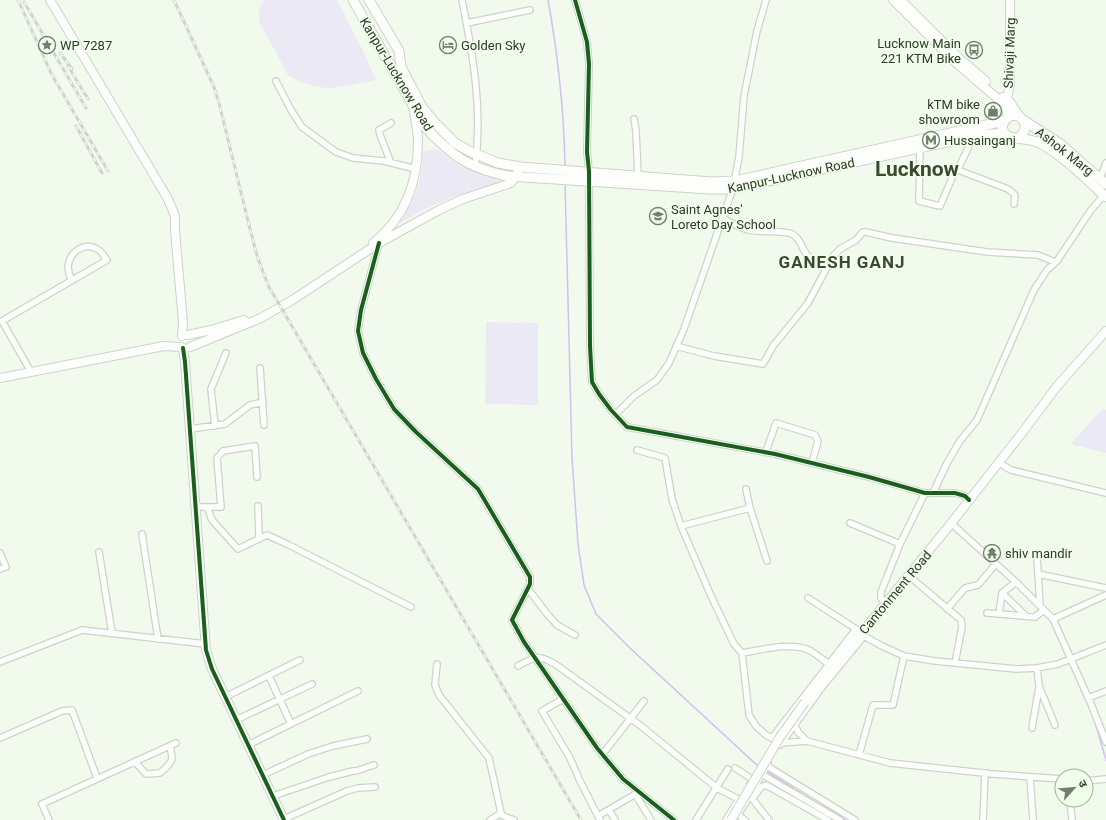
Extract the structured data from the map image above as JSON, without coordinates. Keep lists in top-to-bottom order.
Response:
{
  "streets": {
    "main road": ["Kanpur-Lucknow Road", "Ashok Marg"],
    "street": ["Shivaji Marg", "Cantonment Road"]
  },
  "crossings": [
    ["Kanpur-Lucknow Road", "Ashok Marg"]
  ],
  "districts": ["Lucknow", "GANESH GANJ"],
  "places": {
    "place": ["WP 7287"],
    "hotel": ["Golden Sky"],
    "bus stop": ["Lucknow Main 221 KTM Bike"],
    "shop": ["kTM bike showroom"],
    "metro station": ["Hussainganj"],
    "school or university": ["Saint Agnes' Loreto Day School"],
    "temple": ["shiv mandir"]
  },
  "north": "top right"
}
